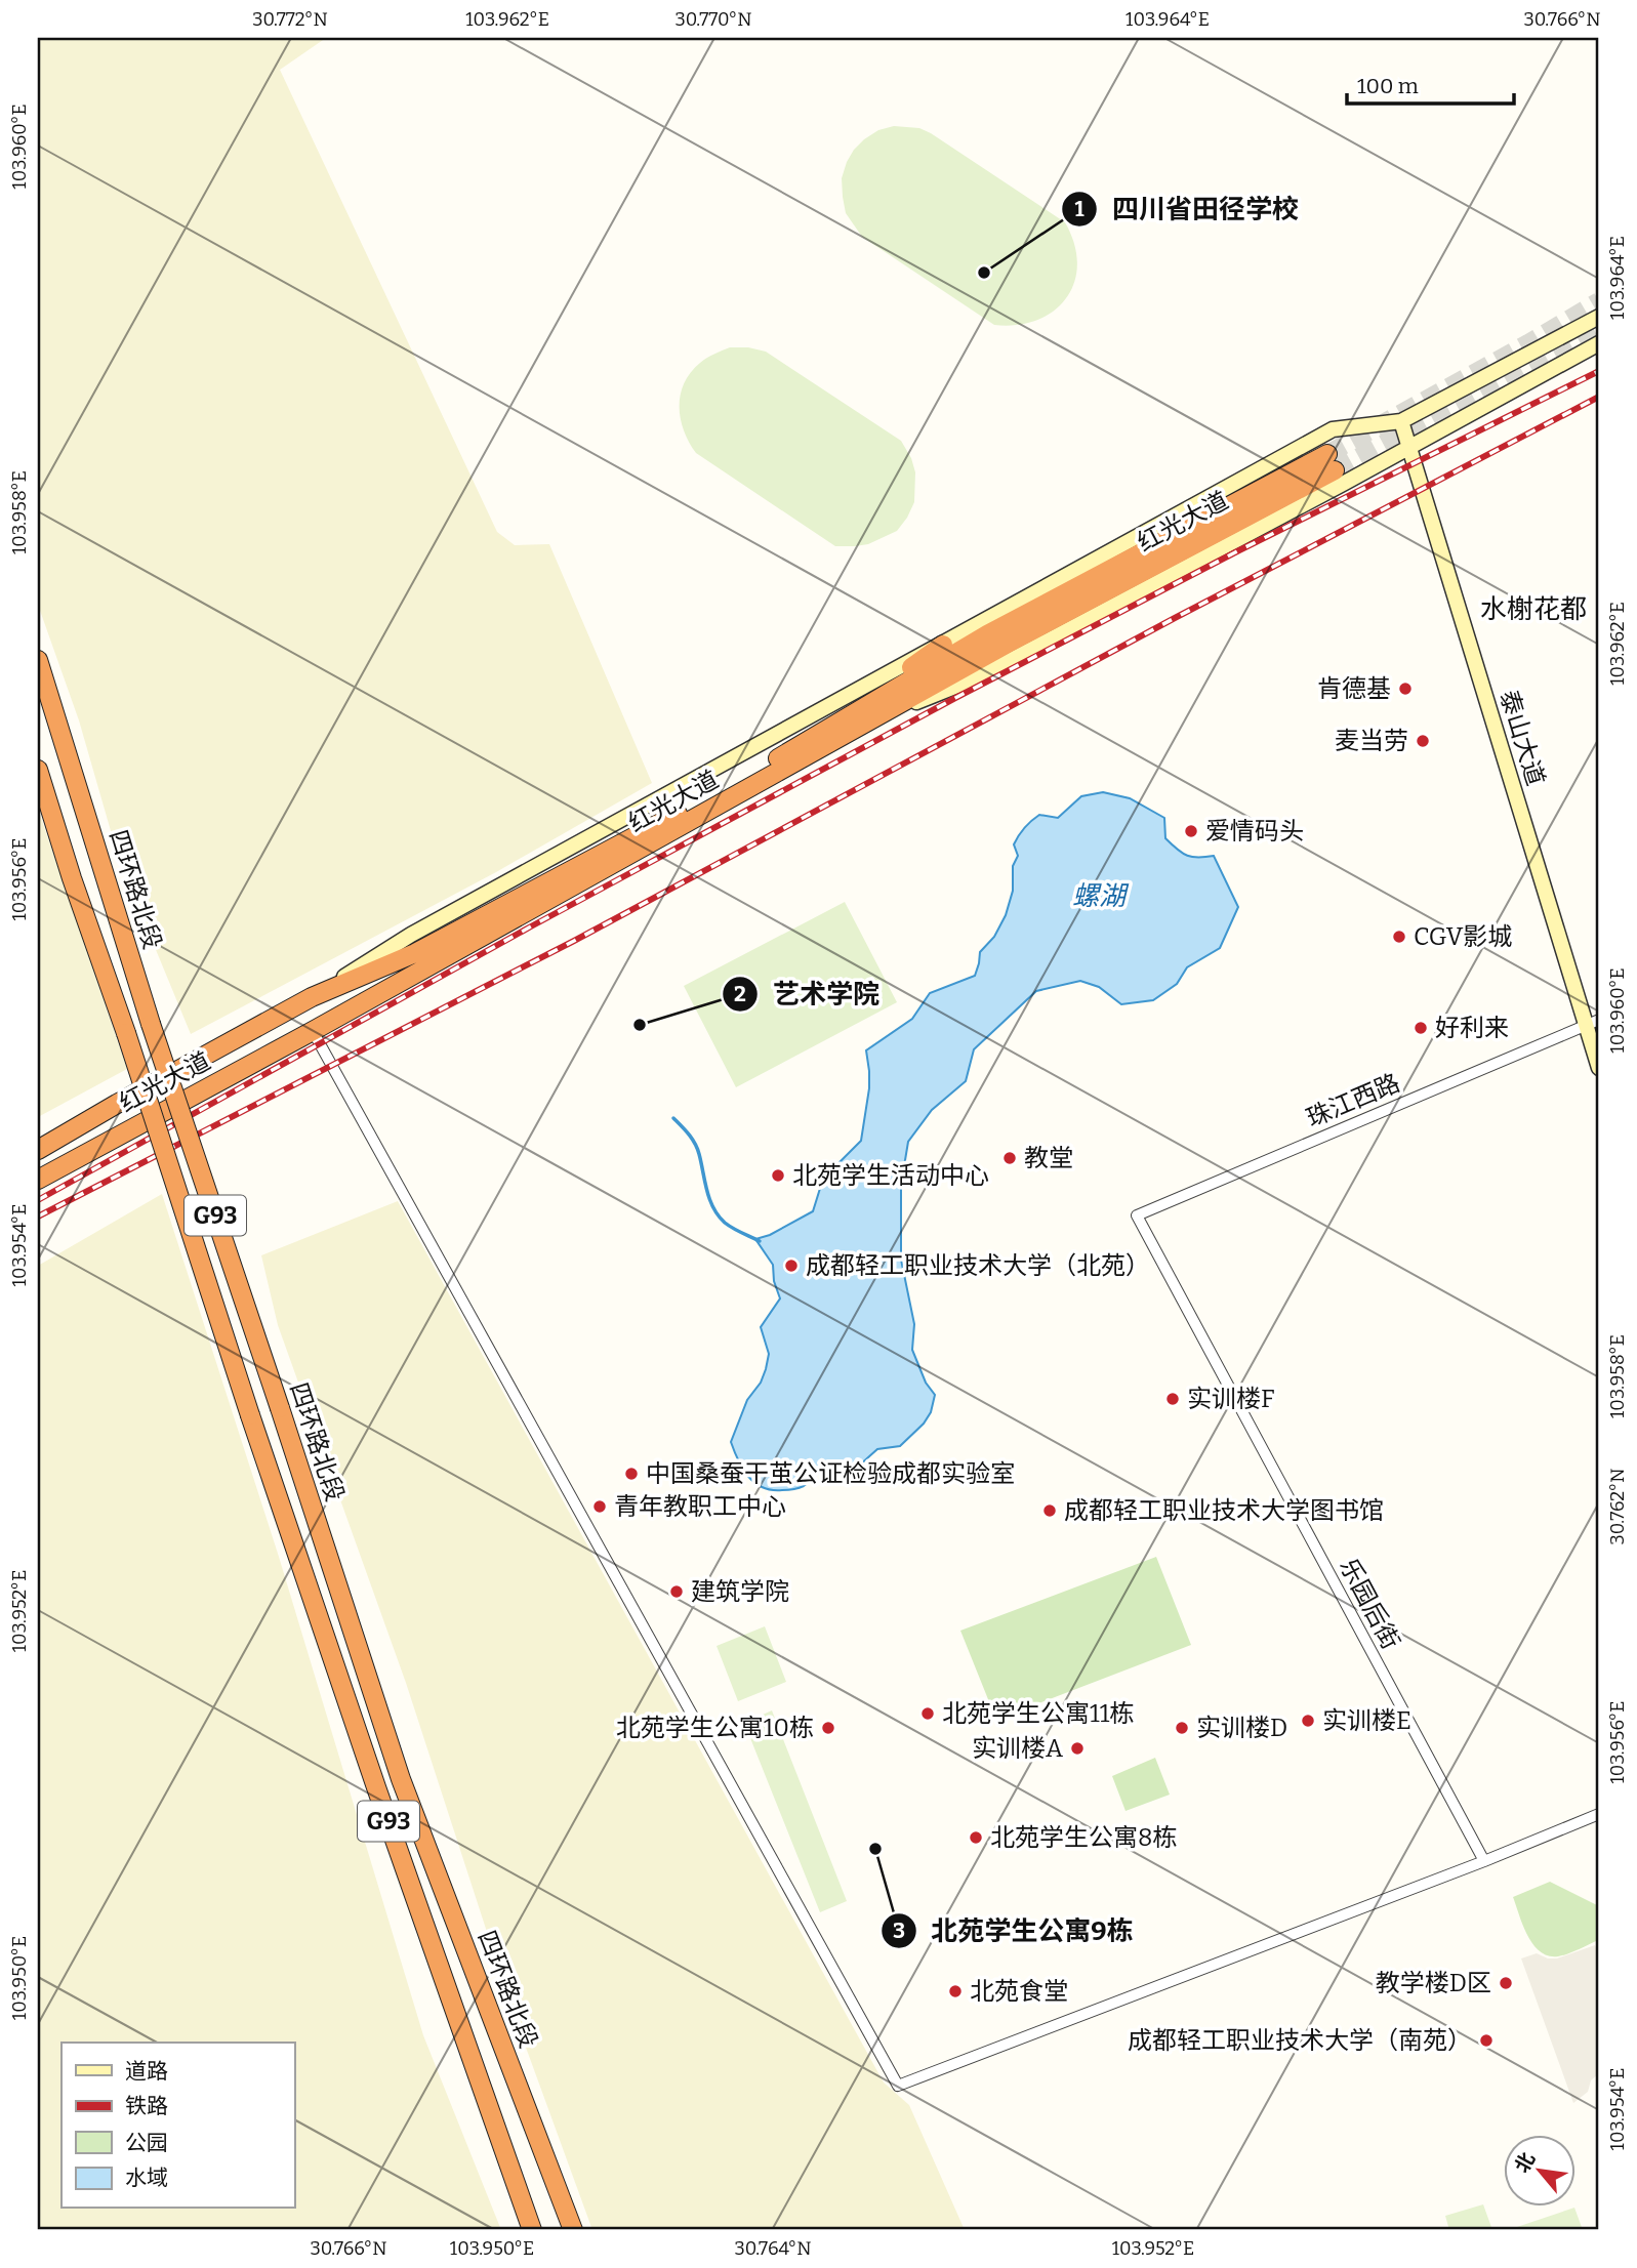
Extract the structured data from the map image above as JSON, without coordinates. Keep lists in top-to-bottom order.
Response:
{
  "streets": {
    "highway": ["红光大道", "四环路北段", "G93"],
    "main road": ["泰山大道"],
    "street": ["珠江西路", "乐园后街"]
  },
  "crossings": [
    ["泰山大道", "珠江西路"],
    ["珠江西路", "乐园后街"]
  ],
  "districts": ["水榭花都"],
  "water": ["螺湖"],
  "places": [
    "四川省田径学校",
    "肯德基",
    "麦当劳",
    "爱情码头",
    "CGV影城",
    "艺术学院",
    "好利来",
    "教堂",
    "北苑学生活动中心",
    "成都轻工职业技术大学（北苑）",
    "实训楼F",
    "中国桑蚕干茧公证检验成都实验室",
    "青年教职工中心",
    "成都轻工职业技术大学图书馆",
    "建筑学院",
    "北苑学生公寓11栋",
    "实训楼E",
    "北苑学生公寓10栋",
    "实训楼D",
    "实训楼A",
    "北苑学生公寓8栋",
    "北苑学生公寓9栋",
    "教学楼D区",
    "北苑食堂",
    "成都轻工职业技术大学（南苑）"
  ],
  "legend": [
    "道路",
    "铁路",
    "公园",
    "水域"
  ],
  "scale_bar": "100 m",
  "north": "top left",
  "coordinates": [
    "30.772°N",
    "103.962°E",
    "30.770°N",
    "103.964°E",
    "30.766°N",
    "103.960°E",
    "103.958°E",
    "103.956°E",
    "103.954°E",
    "30.762°N",
    "103.952°E",
    "103.950°E",
    "30.764°N"
  ]
}
